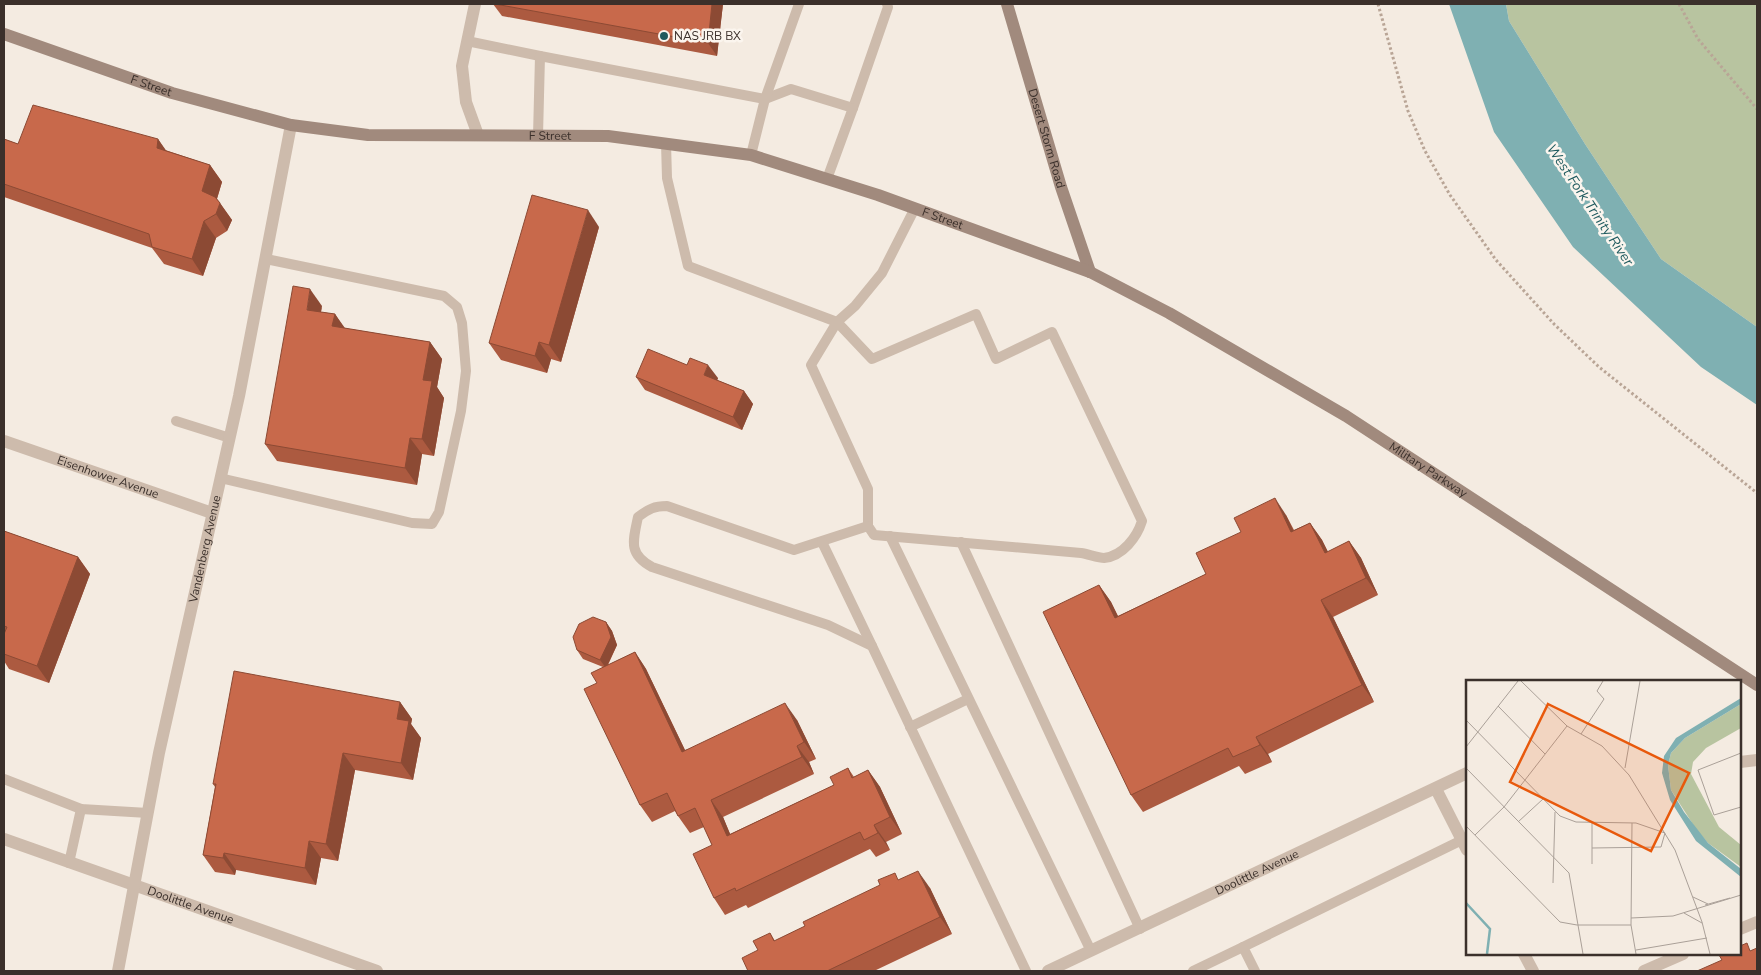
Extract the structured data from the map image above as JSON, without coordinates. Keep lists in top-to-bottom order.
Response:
{
  "streets": {
    "street": [
      "F Street",
      "Desert Storm Road",
      "Military Parkway",
      "Eisenhower Avenue",
      "Vandenberg Avenue",
      "Doolittle Avenue"
    ]
  },
  "crossings": [
    ["F Street", "Desert Storm Road"],
    ["F Street", "Military Parkway"],
    ["F Street", "Vandenberg Avenue"],
    ["Desert Storm Road", "Military Parkway"],
    ["Eisenhower Avenue", "Vandenberg Avenue"],
    ["Vandenberg Avenue", "Doolittle Avenue"]
  ],
  "water": ["West Fork Trinity River"],
  "places": ["NAS JRB BX"]
}
